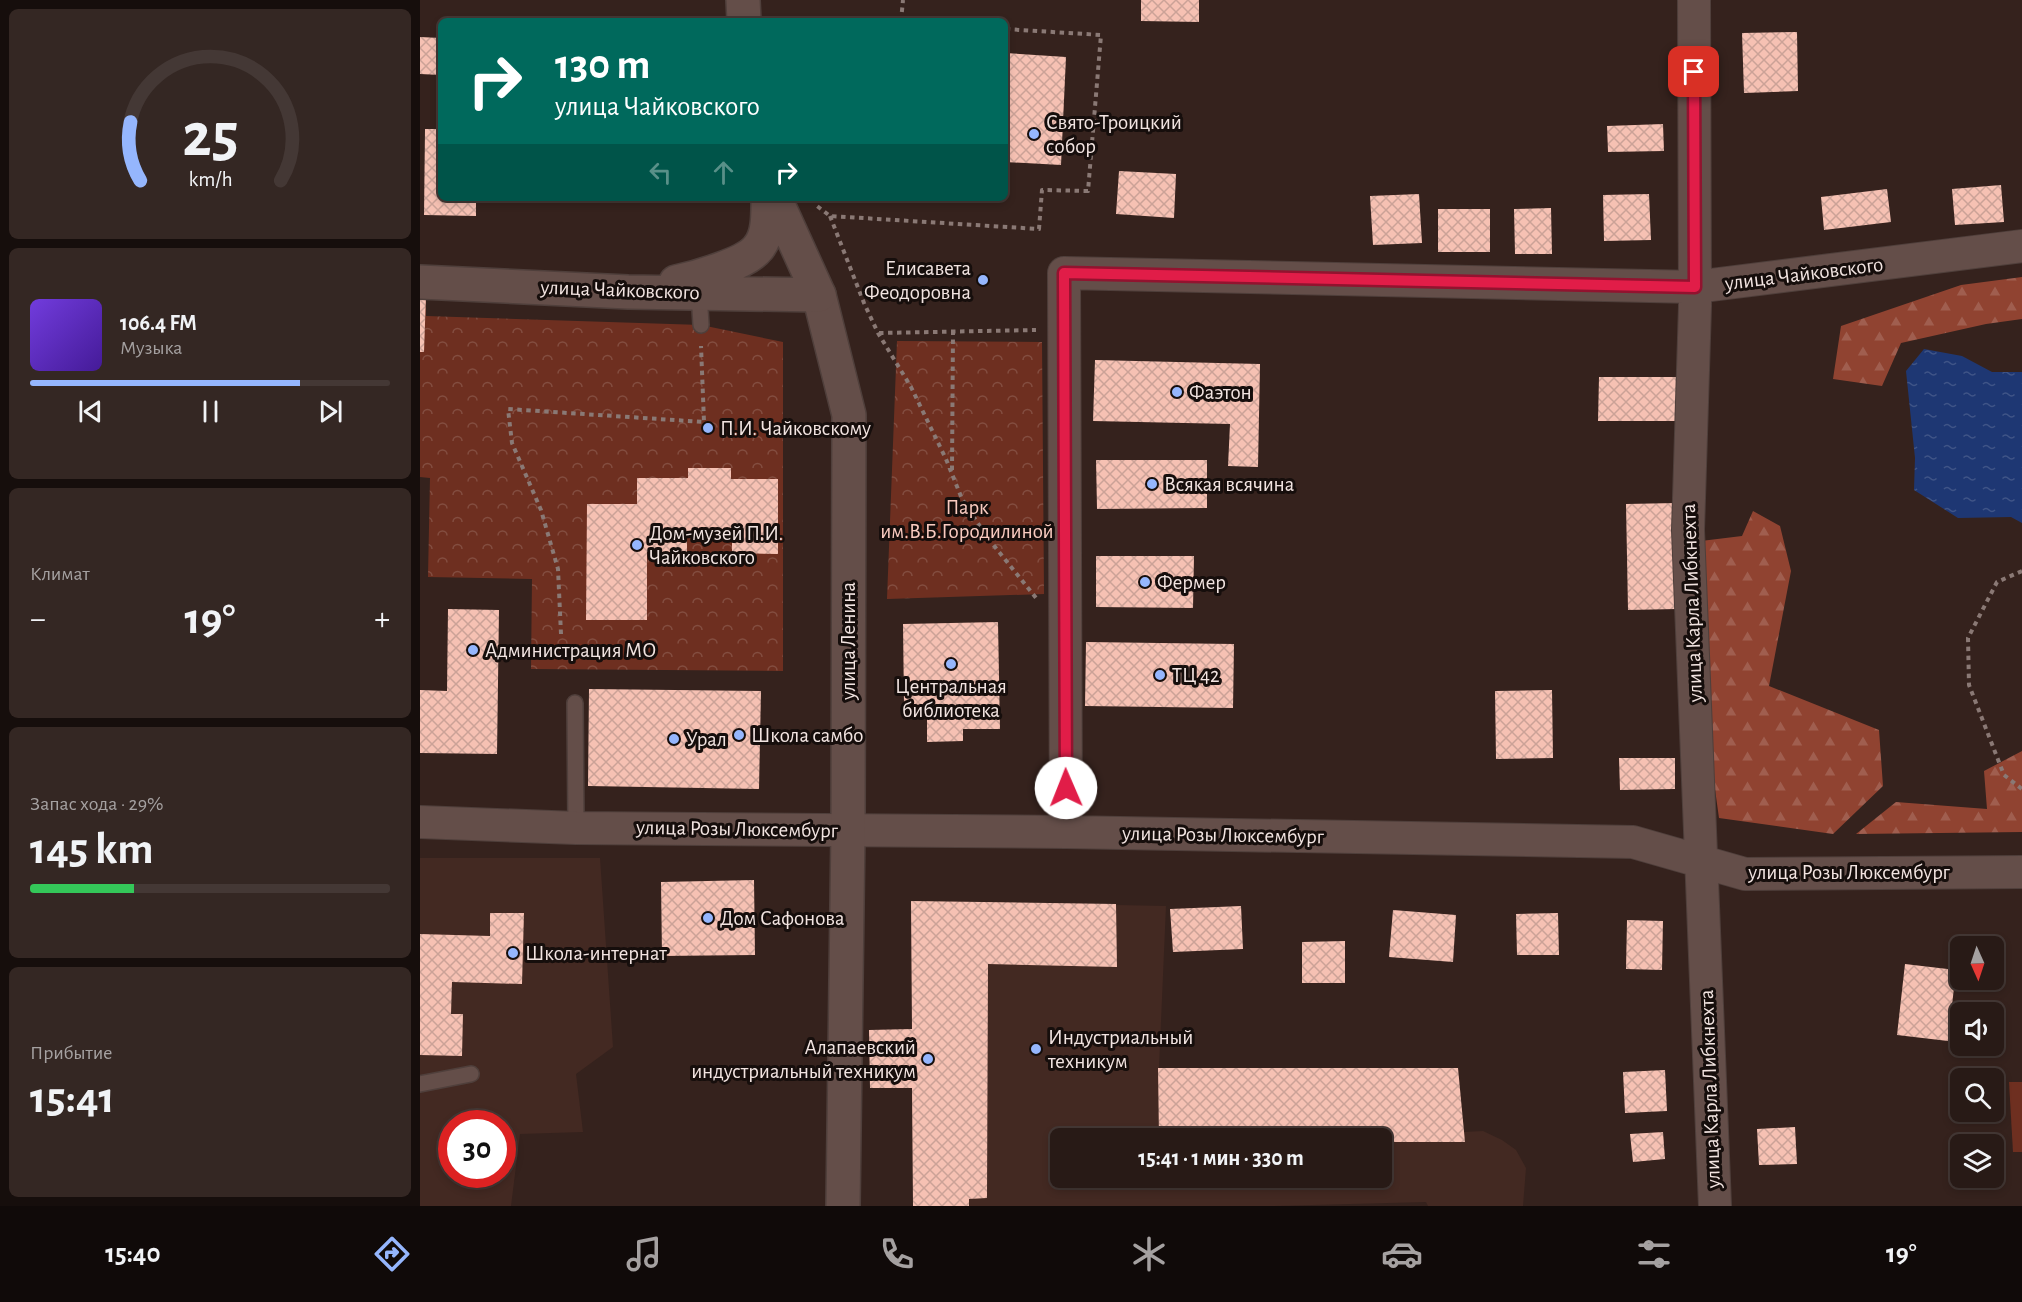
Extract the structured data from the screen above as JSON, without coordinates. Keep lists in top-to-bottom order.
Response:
{
  "streets": {
    "street": [
      "улица Чайковского",
      "улица Карла Либкнехта",
      "улица Ленина",
      "улица Розы Люксембург"
    ]
  },
  "crossings": [
    ["улица Чайковского", "улица Карла Либкнехта"],
    ["улица Чайковского", "улица Ленина"],
    ["улица Чайковского", "улица Розы Люксембург"],
    ["улица Карла Либкнехта", "улица Розы Люксембург"],
    ["улица Ленина", "улица Розы Люксембург"]
  ],
  "parks": ["Парк им.В.Б.Городилиной"],
  "places": [
    "Свято-Троицкий собор",
    "Елисавета Феодоровна",
    "Фаэтон",
    "П.И. Чайковскому",
    "Всякая всячина",
    "Дом-музей П.И. Чайковского",
    "Фермер",
    "Администрация МО",
    "Центральная библиотека",
    "ТЦ 42",
    "Школа самбо",
    "Урал",
    "Дом Сафонова",
    "Школа-интернат",
    "Индустриальный техникум",
    "Алапаевский индустриальный техникум"
  ],
  "north": "bottom",
  "page": {
    "turn": ["130 m", "улица Чайковского"],
    "song": ["106.4 FM", "Музыка"],
    "tile": [
      "Климат",
      ["Запас хода · 29%", "145 km"],
      ["Прибытие", "15:41"]
    ],
    "heat": ["−", "19°", "+"],
    "limit": "30",
    "trip": "15:41 · 1 мин · 330 m",
    "tabs": ["15:40", "19°"],
    "gauge": ["25", "km/h"]
  }
}
